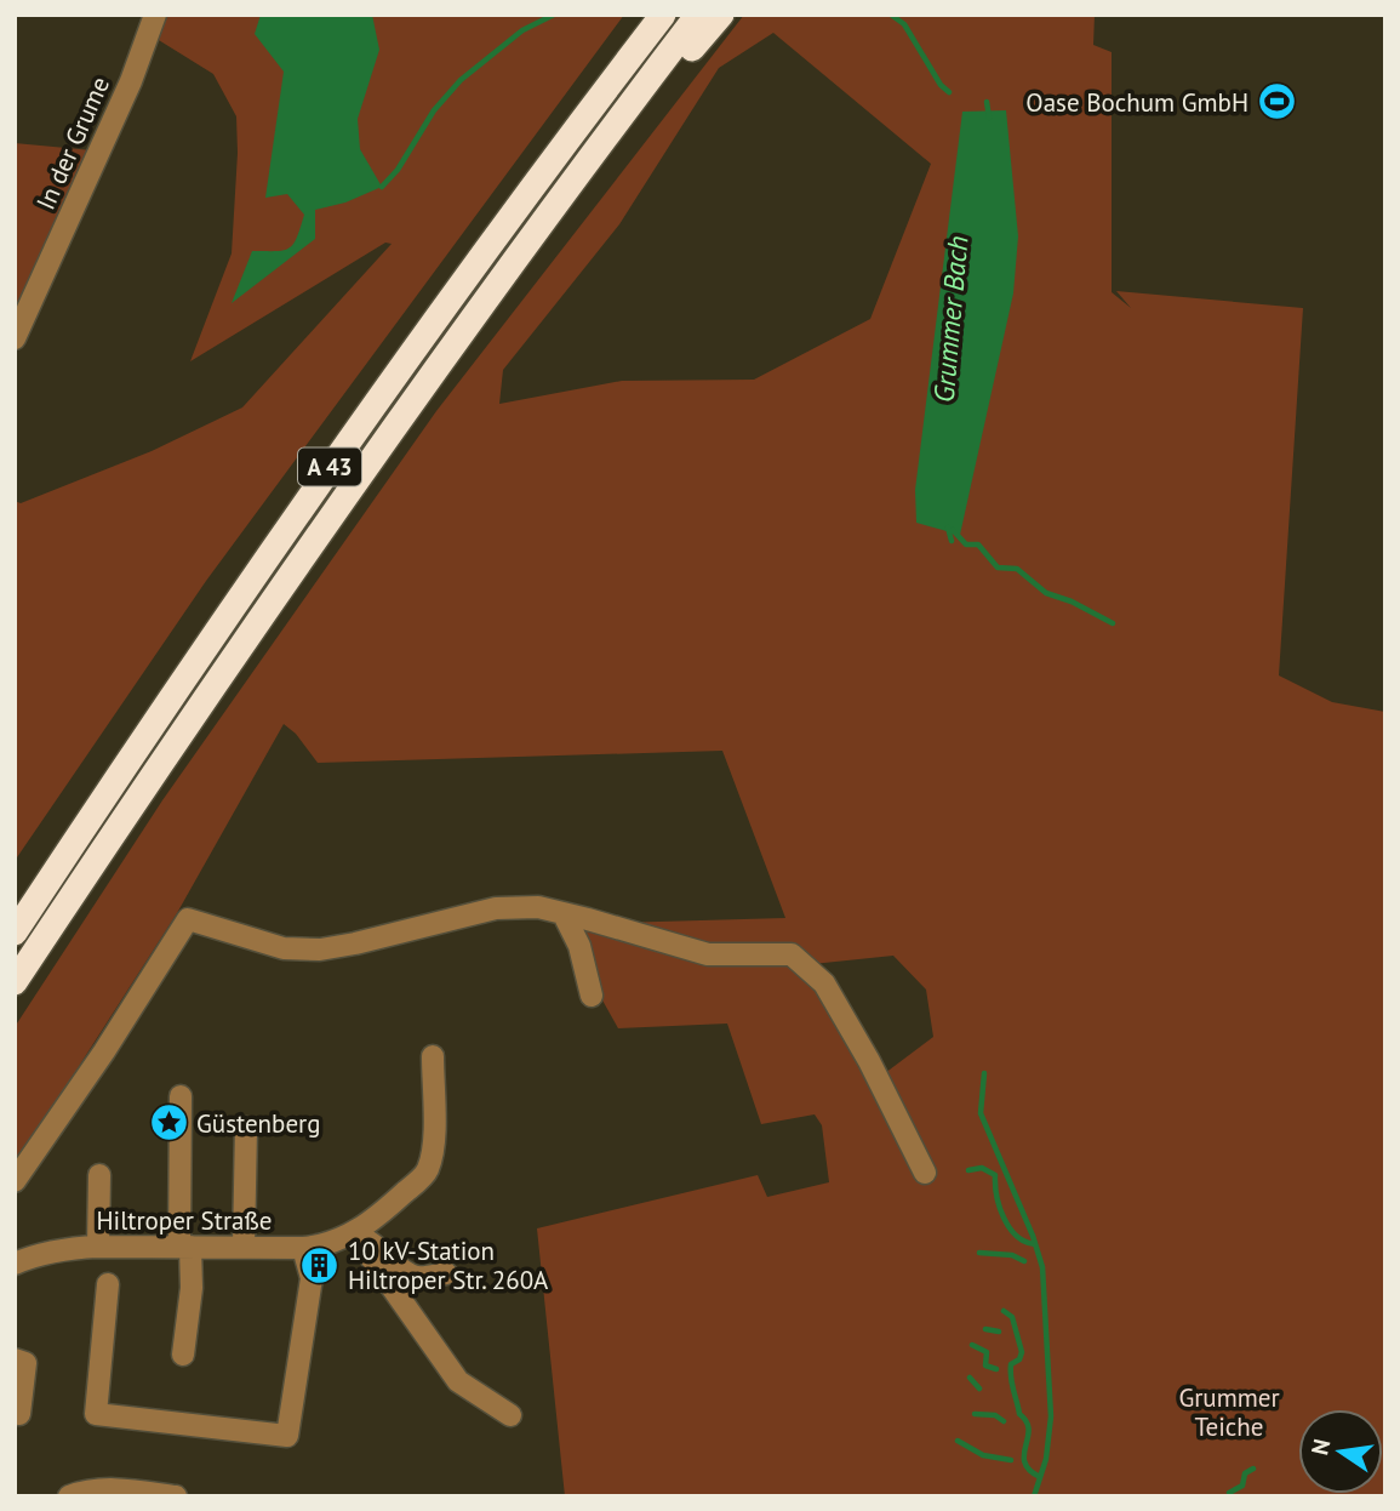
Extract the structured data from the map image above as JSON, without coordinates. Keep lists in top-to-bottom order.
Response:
{
  "streets": {
    "highway": ["A 43"],
    "street": ["In der Grume", "Hiltroper Straße"]
  },
  "water": ["Grummer Bach"],
  "parks": ["Grummer Teiche"],
  "places": {
    "sports": ["Oase Bochum GmbH"],
    "place": ["Güstenberg"],
    "building": ["10 kV-Station Hiltroper Str. 260A"]
  },
  "north": "left"
}
